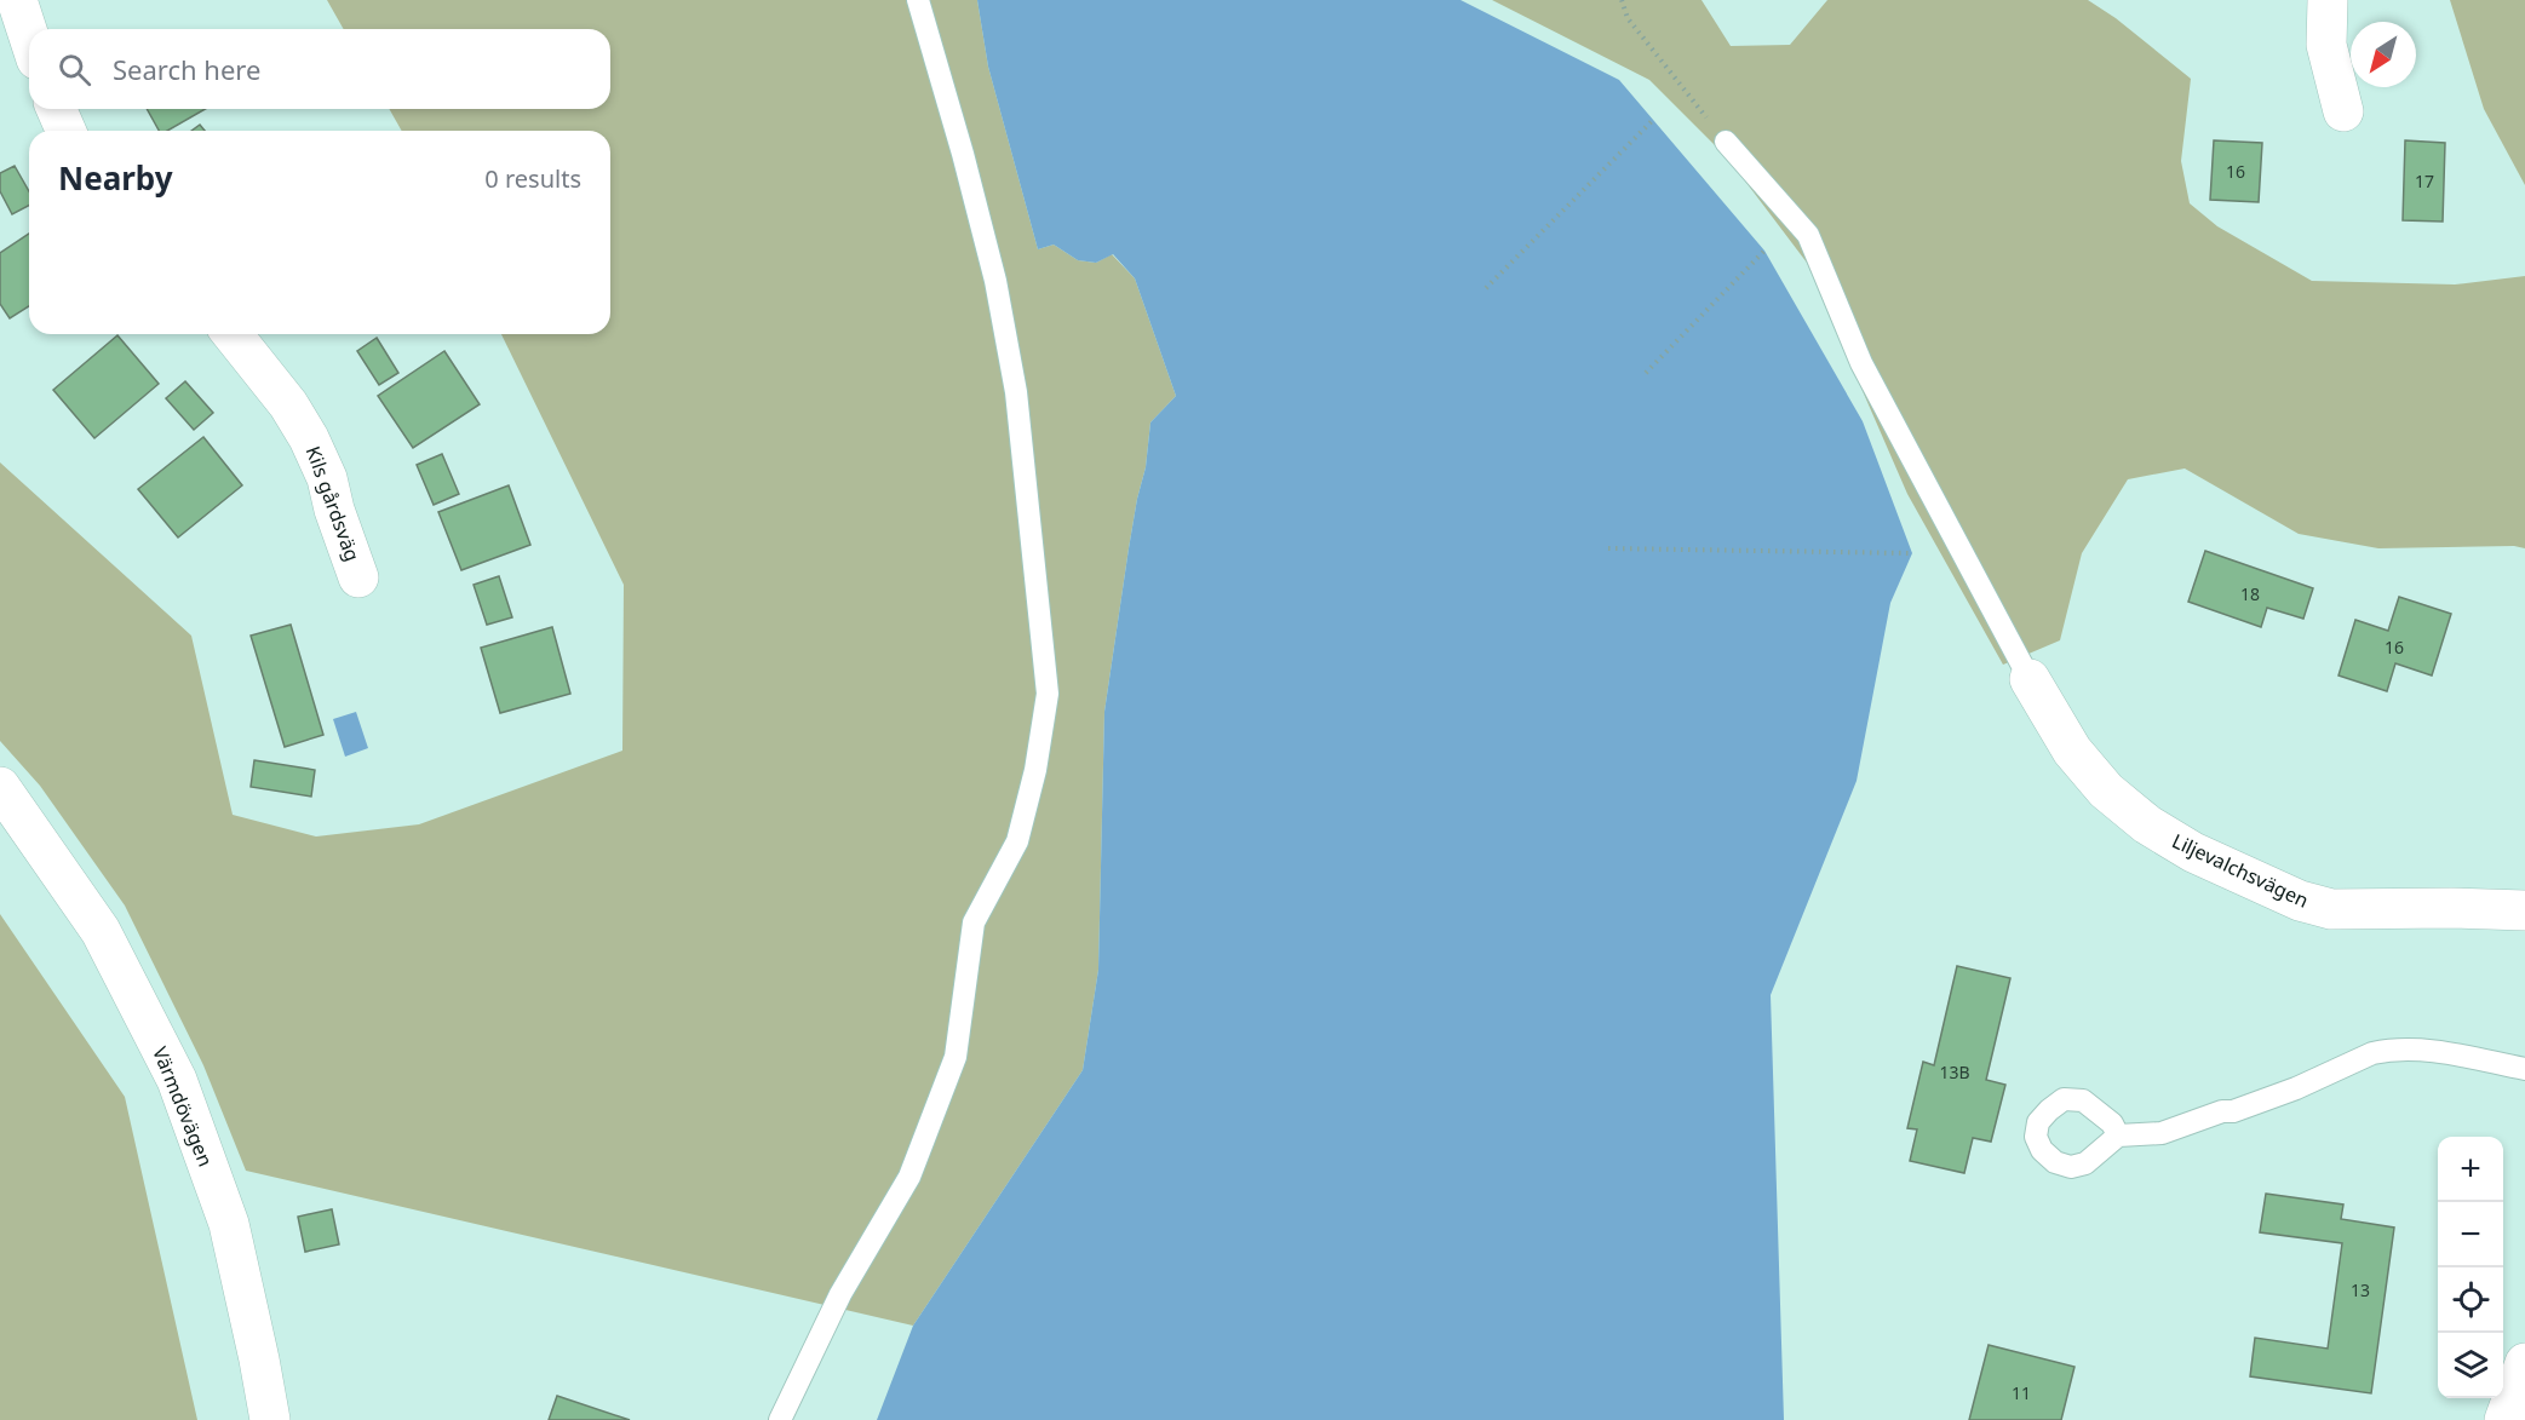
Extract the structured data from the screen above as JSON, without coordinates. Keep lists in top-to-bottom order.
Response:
{
  "streets": {
    "street": ["Kils gårdsväg", "Liljevalchsvägen", "Värmdövägen"]
  },
  "house_numbers": [
    "16",
    "17",
    "18",
    "16",
    "13B",
    "13",
    "11"
  ],
  "north": "bottom left",
  "page": {
    "search": "Search here",
    "heading": ["Nearby", "0 results"],
    "map_buttons": ["+", "−"]
  }
}
